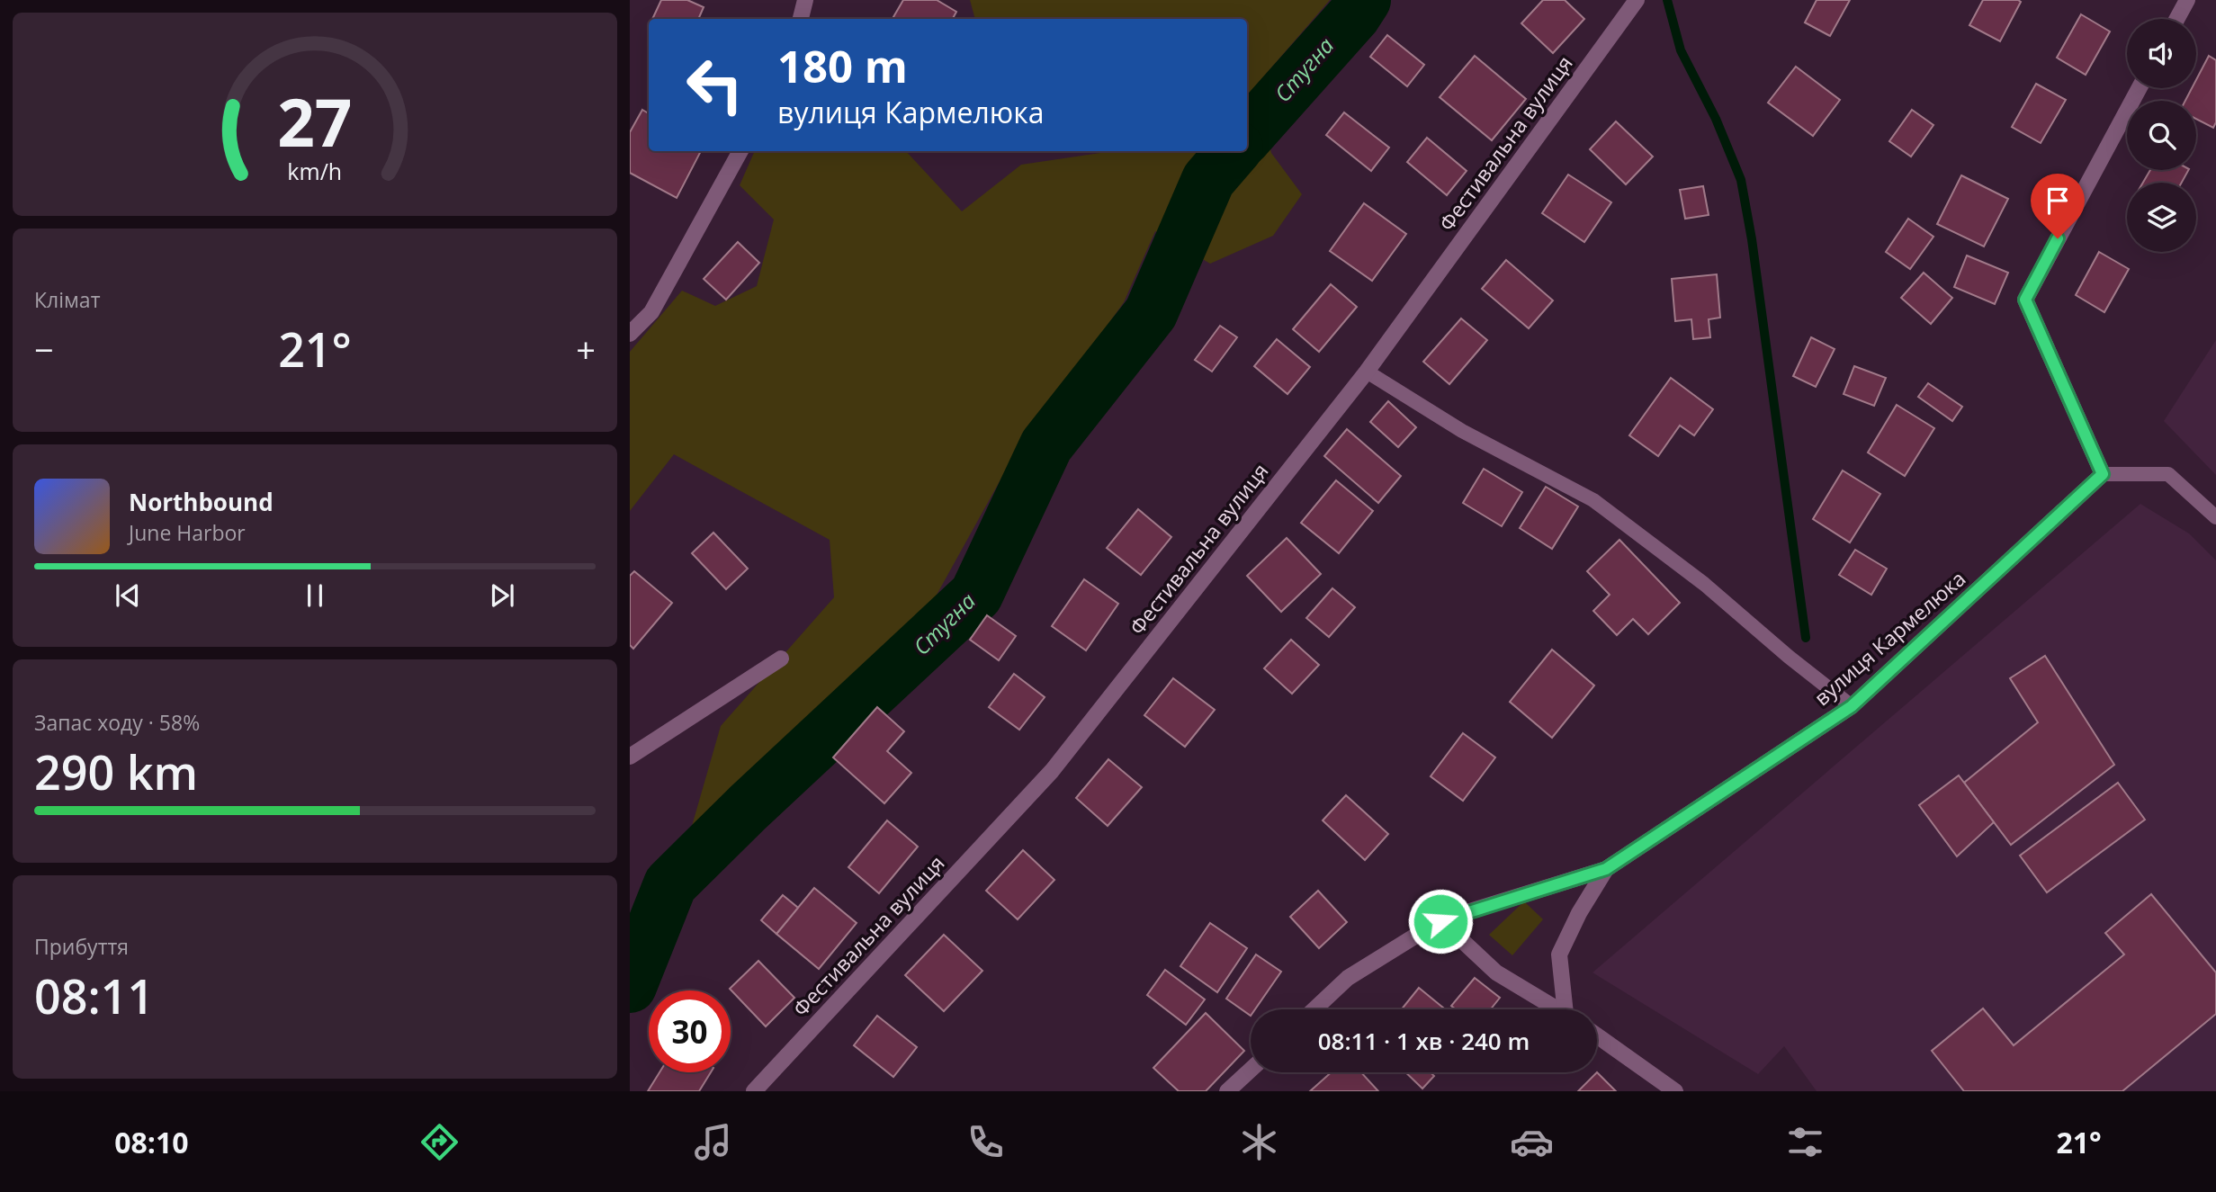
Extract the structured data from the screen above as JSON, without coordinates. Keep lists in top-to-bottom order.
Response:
{
  "streets": {
    "street": ["Фестивальна вулиця", "вулиця Кармелюка"]
  },
  "water": ["Стугна"],
  "page": {
    "turn": ["180 m", "вулиця Кармелюка"],
    "tile": [
      "Клімат",
      ["Запас ходу · 58%", "290 km"],
      ["Прибуття", "08:11"]
    ],
    "heat": ["−", "21°", "+"],
    "song": ["Northbound", "June Harbor"],
    "limit": "30",
    "trip": "08:11 · 1 хв · 240 m",
    "tabs": ["08:10", "21°"],
    "gauge": ["27", "km/h"]
  }
}
